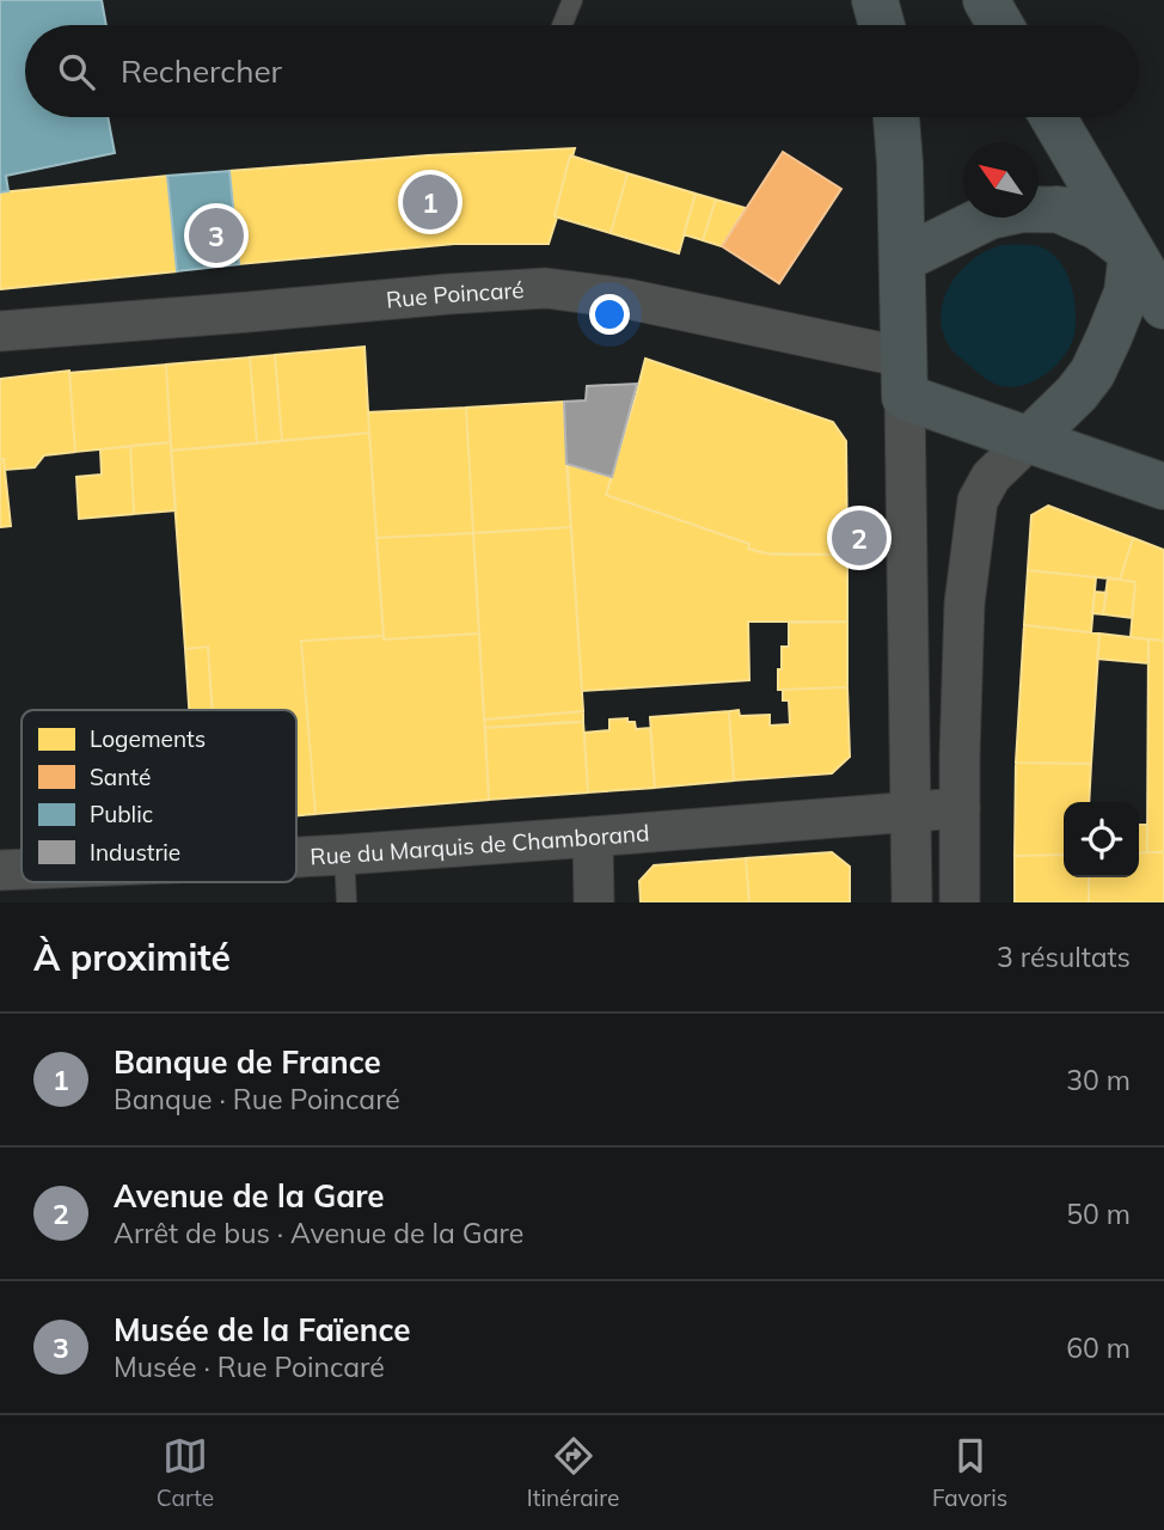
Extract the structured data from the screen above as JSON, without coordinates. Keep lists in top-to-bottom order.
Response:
{
  "streets": {
    "street": ["Rue Poincaré", "Rue du Marquis de Chamborand"]
  },
  "legend": [
    "Logements",
    "Santé",
    "Public",
    "Industrie"
  ],
  "north": "top left",
  "page": {
    "search": "Rechercher",
    "pins": ["1", "3", "2"],
    "heading": ["À proximité", "3 résultats"],
    "list": [
      {
        "mark": "1",
        "name": "Banque de France",
        "note": "Banque · Rue Poincaré",
        "value": "30 m"
      },
      {
        "mark": "2",
        "name": "Avenue de la Gare",
        "note": "Arrêt de bus · Avenue de la Gare",
        "value": "50 m"
      },
      {
        "mark": "3",
        "name": "Musée de la Faïence",
        "note": "Musée · Rue Poincaré",
        "value": "60 m"
      }
    ],
    "nav": ["Carte", "Itinéraire", "Favoris"]
  }
}
